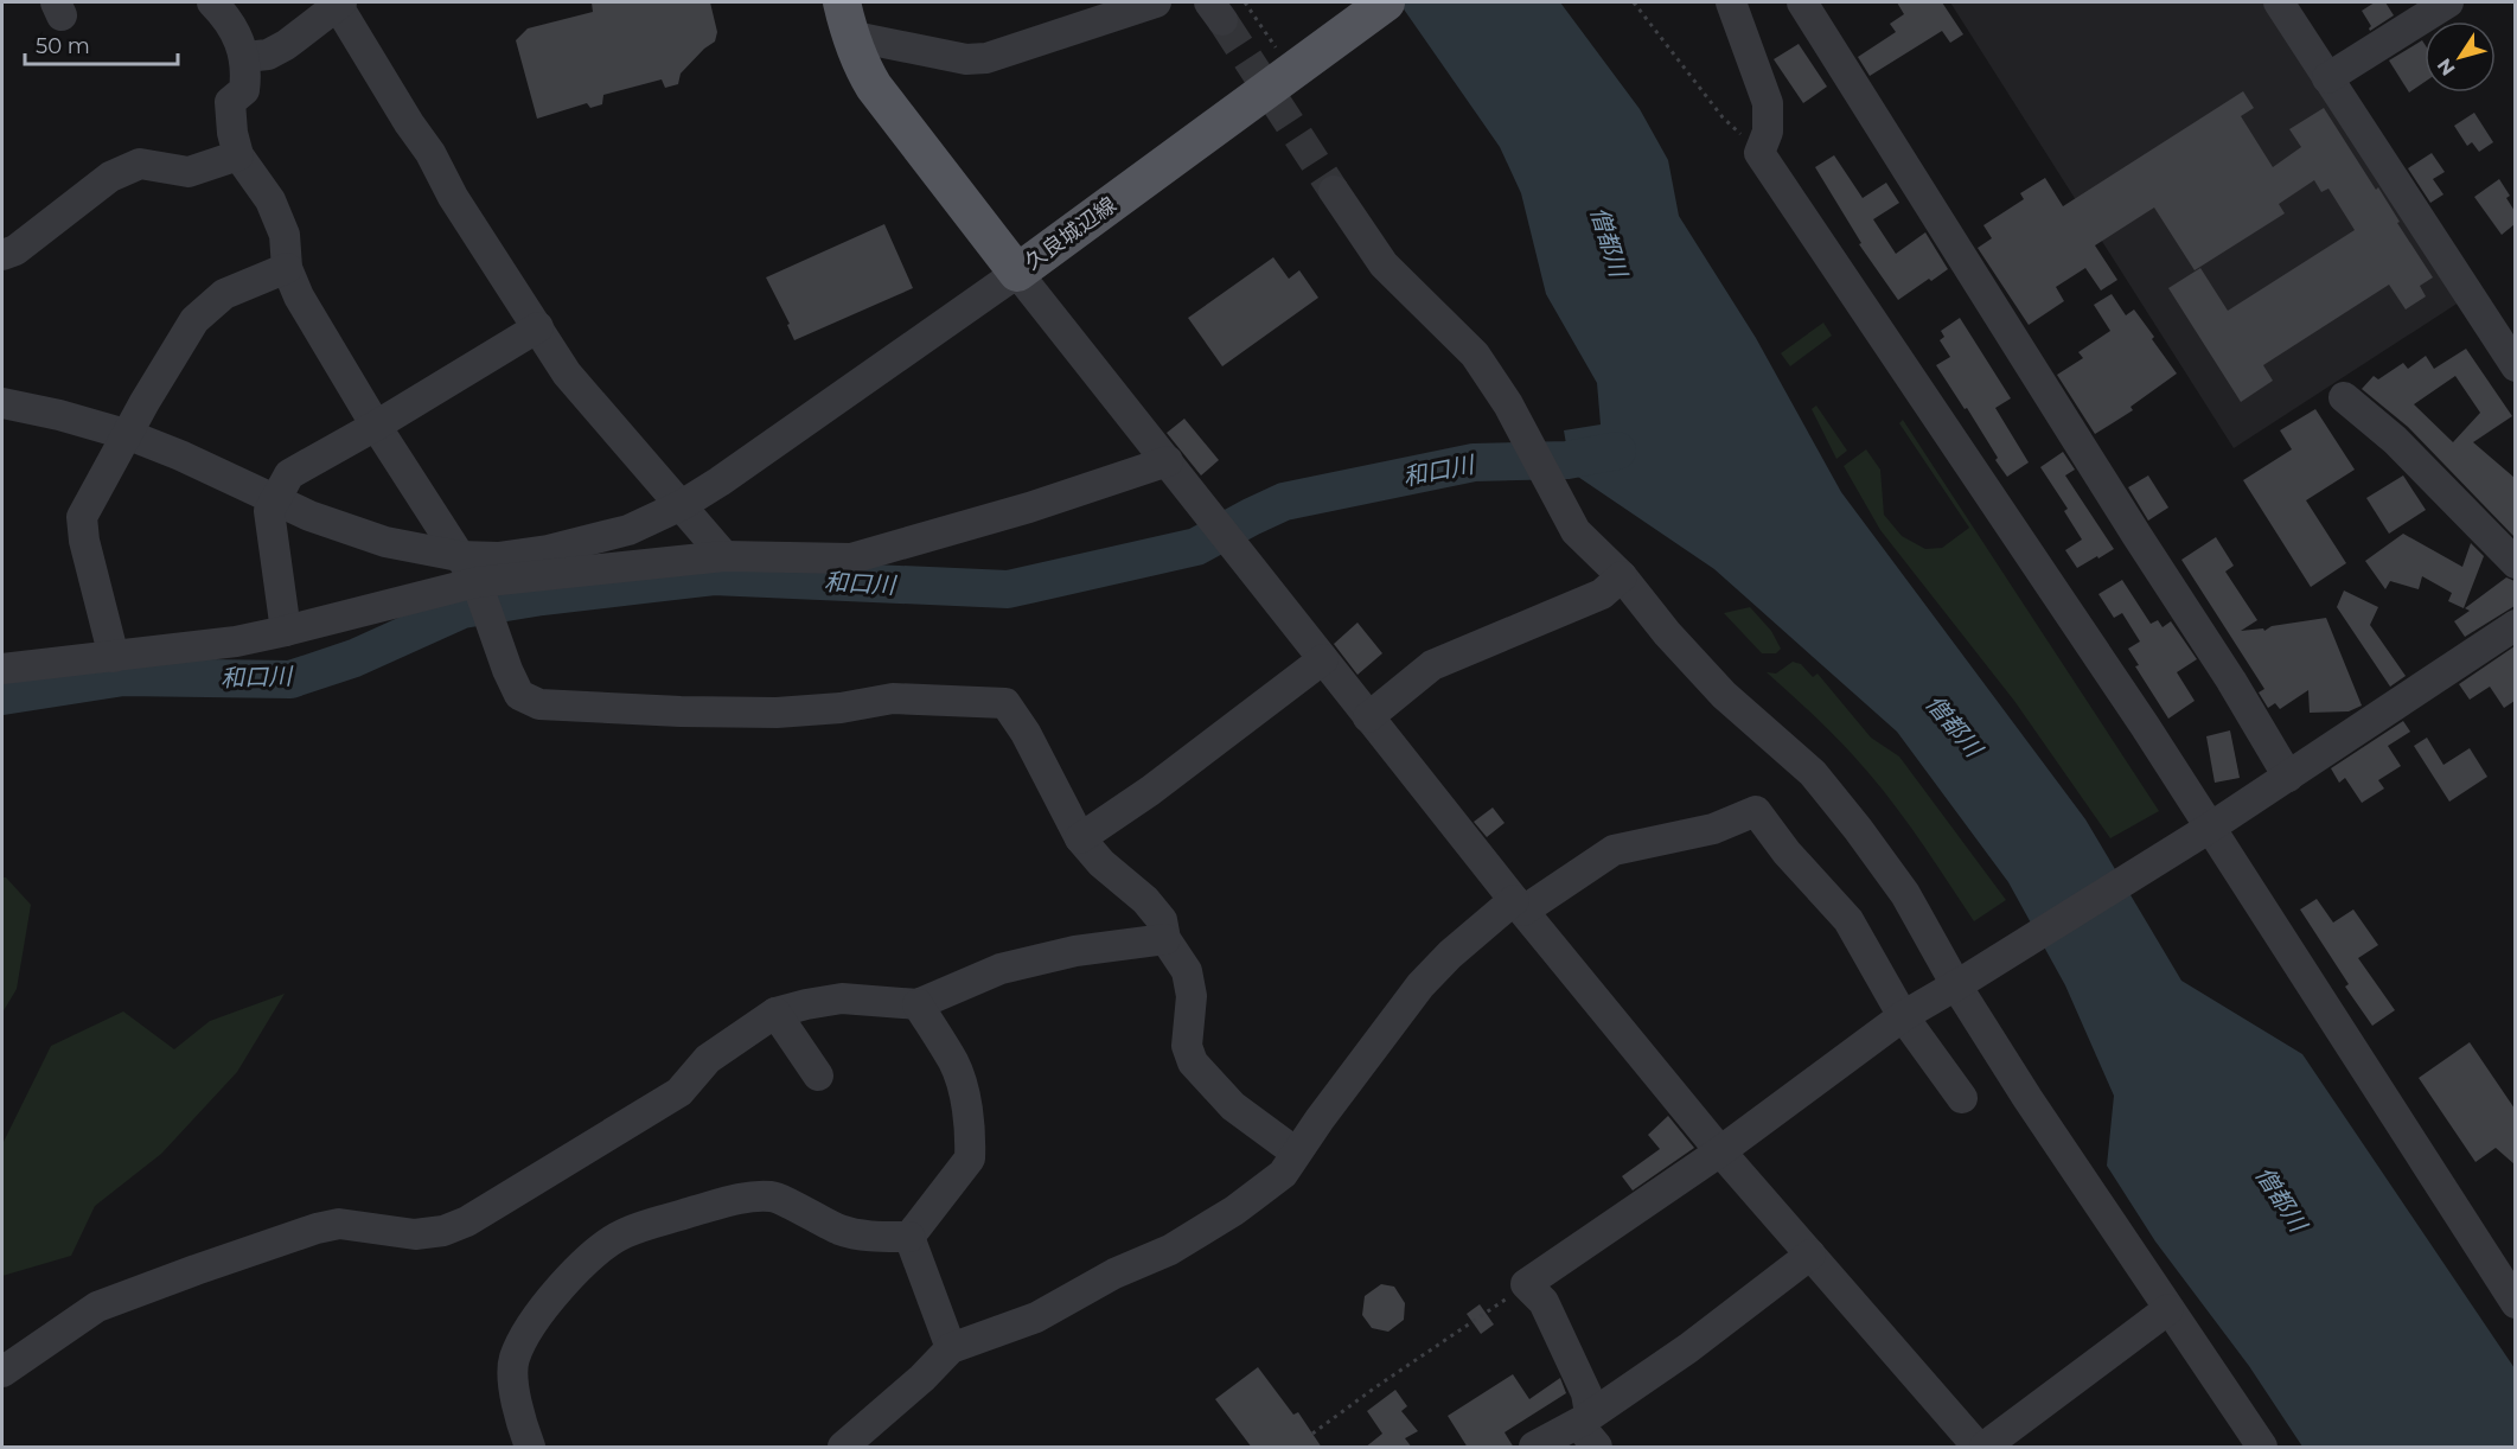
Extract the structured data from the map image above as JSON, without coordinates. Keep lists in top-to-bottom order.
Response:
{
  "streets": {
    "main road": ["久良城辺線"]
  },
  "water": ["僧都川", "和口川"],
  "scale_bar": "50 m",
  "north": "bottom left"
}
